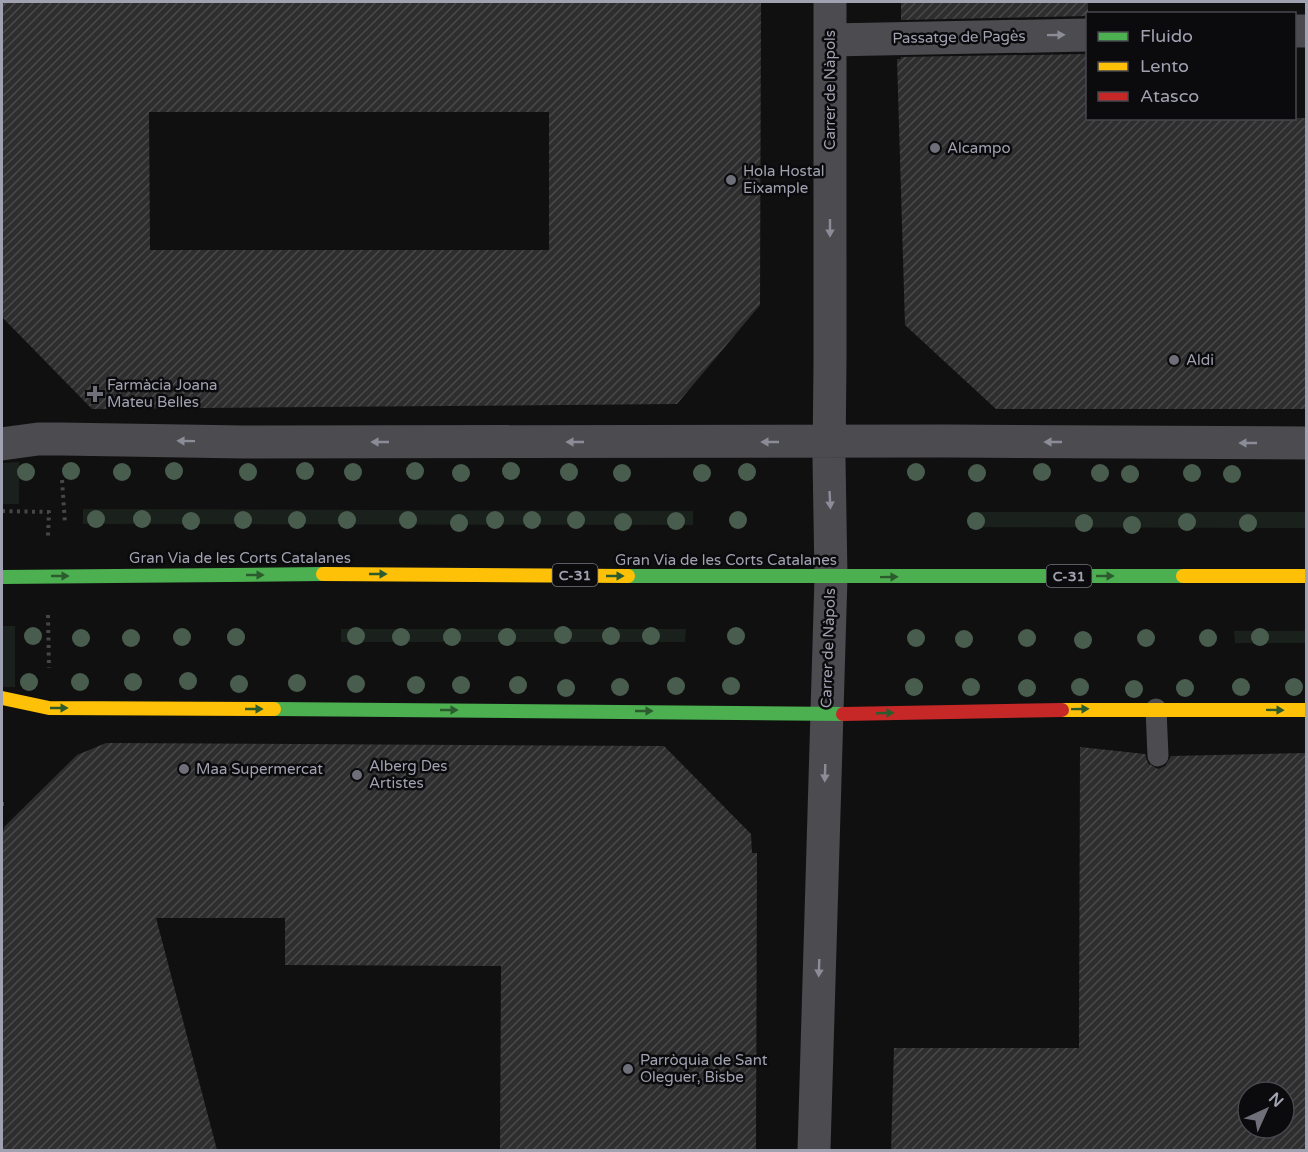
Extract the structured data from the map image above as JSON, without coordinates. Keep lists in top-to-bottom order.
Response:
{
  "streets": {
    "street": [
      "Passatge de Pagès",
      "Carrer de Nàpols",
      "Gran Via de les Corts Catalanes",
      "C-31"
    ]
  },
  "crossings": [
    ["Passatge de Pagès", "Carrer de Nàpols"],
    ["Carrer de Nàpols", "Gran Via de les Corts Catalanes"]
  ],
  "one_way": ["Passatge de Pagès", "Carrer de Nàpols", "Gran Via de les Corts Catalanes"],
  "places": {
    "other": [
      "Alcampo",
      "Hola Hostal Eixample",
      "Aldi",
      "Maa Supermercat",
      "Alberg Des Artistes",
      "Parròquia de Sant Oleguer, Bisbe"
    ],
    "health": ["Farmàcia Joana Mateu Belles"]
  },
  "legend": ["Fluido", "Lento", "Atasco"],
  "north": "top right"
}
